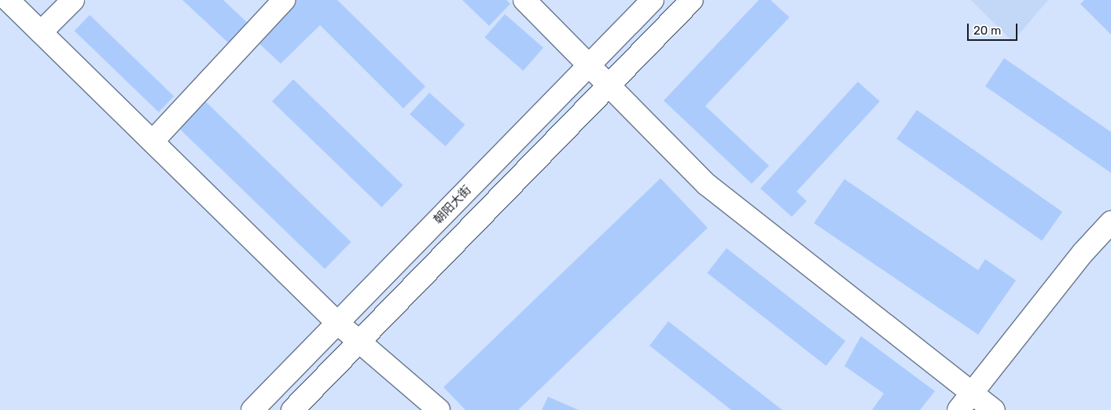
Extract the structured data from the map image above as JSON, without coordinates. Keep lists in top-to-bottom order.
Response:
{
  "streets": {
    "street": ["朝阳大街"]
  },
  "scale_bar": "20 m"
}
